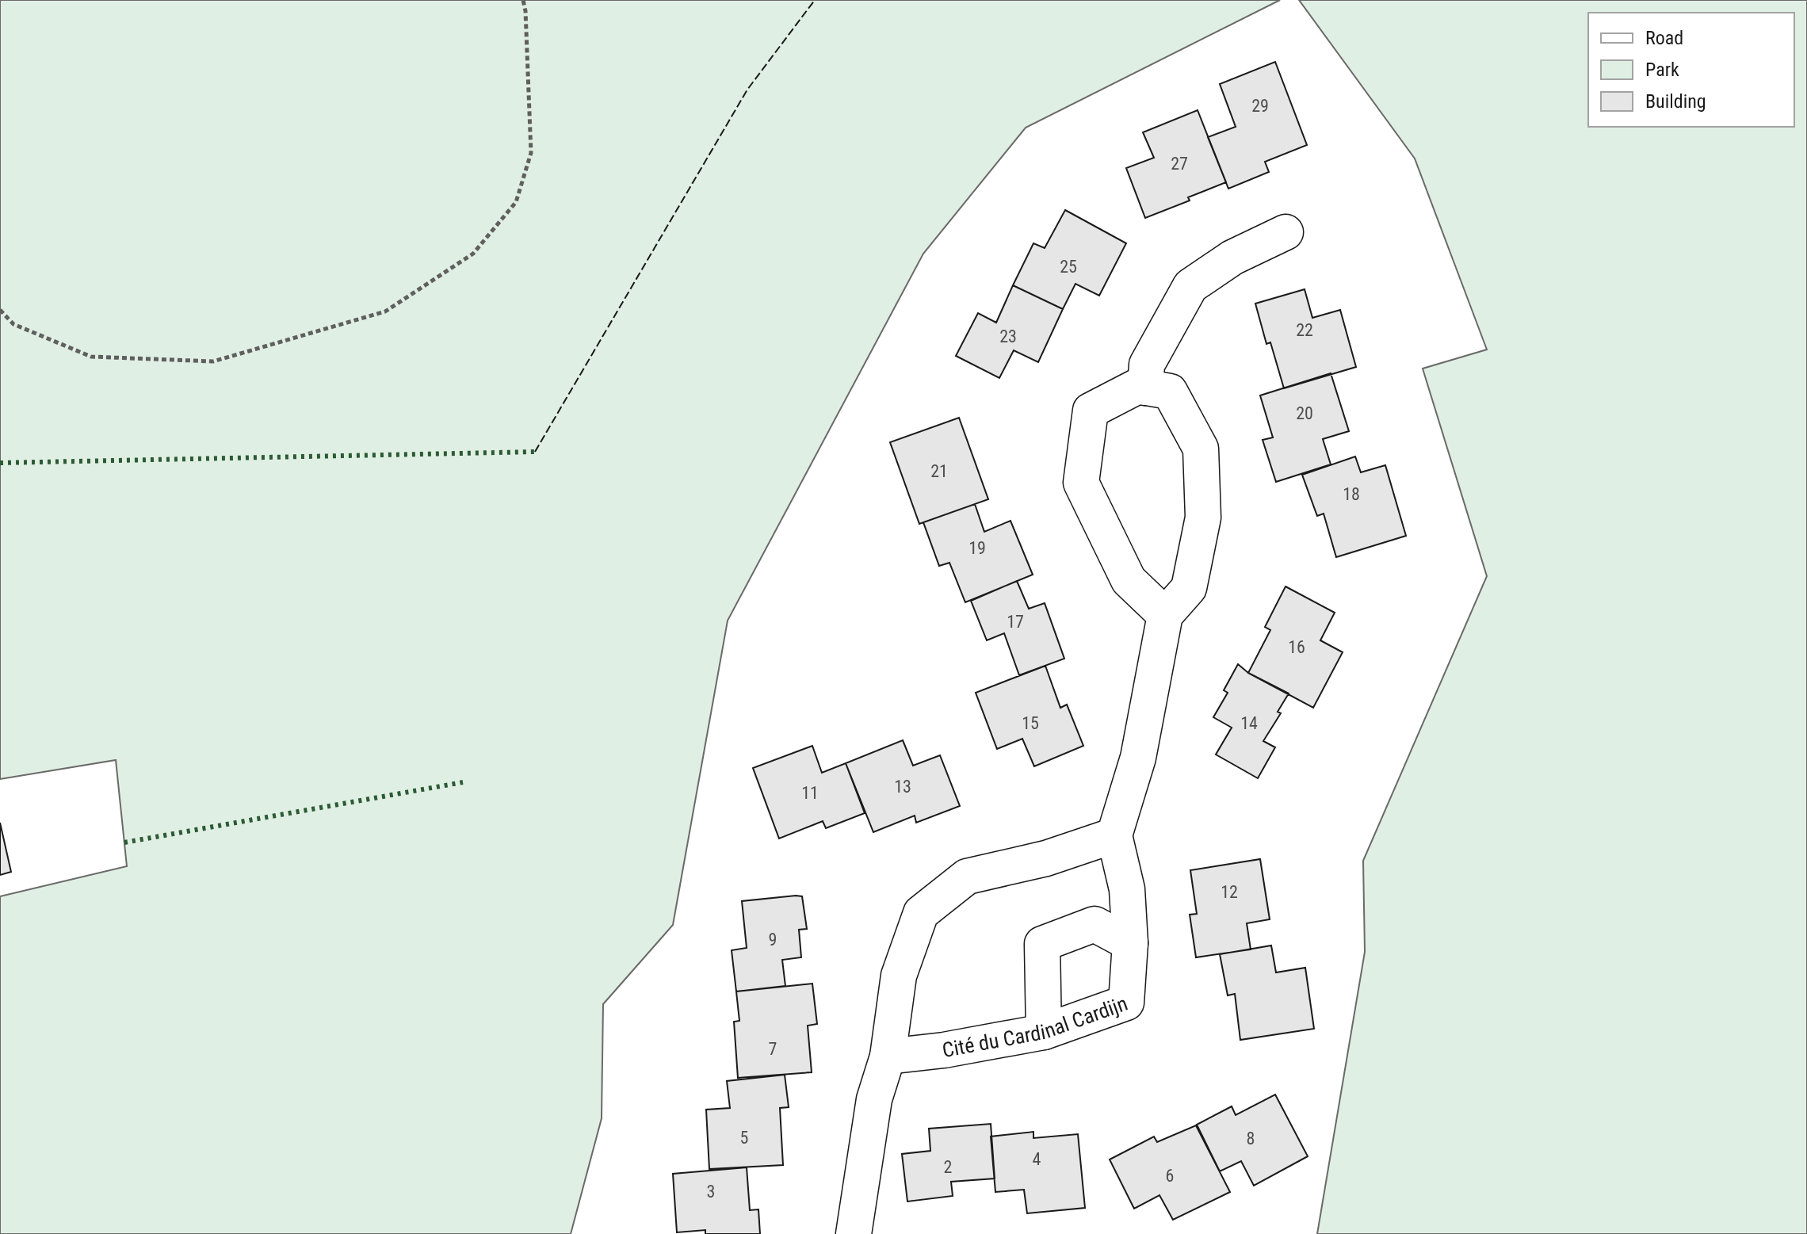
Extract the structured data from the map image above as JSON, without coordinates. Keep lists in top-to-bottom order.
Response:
{
  "streets": {
    "street": ["Cité du Cardinal Cardijn"]
  },
  "house_numbers": [
    "29",
    "27",
    "25",
    "22",
    "23",
    "20",
    "21",
    "18",
    "19",
    "17",
    "16",
    "15",
    "14",
    "13",
    "11",
    "12",
    "9",
    "7",
    "5",
    "8",
    "4",
    "2",
    "6",
    "3"
  ],
  "legend": ["Road", "Park", "Building"]
}
